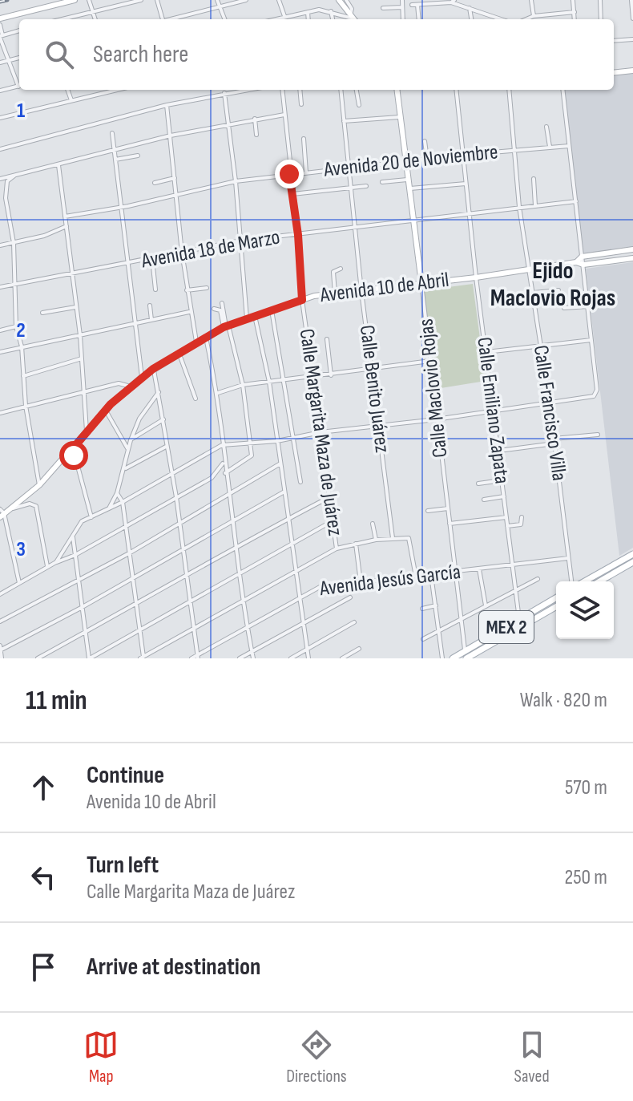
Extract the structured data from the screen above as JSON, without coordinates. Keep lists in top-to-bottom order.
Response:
{
  "streets": {
    "main road": ["MEX 2"],
    "street": [
      "Avenida 20 de Noviembre",
      "Avenida 18 de Marzo",
      "Avenida 10 de Abril",
      "Calle Maclovio Rojas",
      "Calle Benito Juárez",
      "Calle Emiliano Zapata",
      "Calle Francisco Villa",
      "Calle Margarita Maza de Juárez",
      "Avenida Jesús García"
    ]
  },
  "crossings": [
    ["Avenida 20 de Noviembre", "Calle Maclovio Rojas"],
    ["Avenida 20 de Noviembre", "Calle Benito Juárez"],
    ["Avenida 20 de Noviembre", "Calle Emiliano Zapata"],
    ["Avenida 20 de Noviembre", "Calle Francisco Villa"],
    ["Avenida 20 de Noviembre", "Calle Margarita Maza de Juárez"],
    ["Avenida 18 de Marzo", "Calle Maclovio Rojas"],
    ["Avenida 18 de Marzo", "Calle Benito Juárez"],
    ["Avenida 18 de Marzo", "Calle Emiliano Zapata"],
    ["Avenida 18 de Marzo", "Calle Francisco Villa"],
    ["Avenida 18 de Marzo", "Calle Margarita Maza de Juárez"],
    ["Avenida 10 de Abril", "Calle Maclovio Rojas"],
    ["Avenida 10 de Abril", "Calle Benito Juárez"],
    ["Avenida 10 de Abril", "Calle Emiliano Zapata"],
    ["Avenida 10 de Abril", "Calle Francisco Villa"],
    ["Avenida 10 de Abril", "Calle Margarita Maza de Juárez"],
    ["Calle Maclovio Rojas", "Avenida Jesús García"],
    ["Calle Maclovio Rojas", "MEX 2"],
    ["Calle Emiliano Zapata", "Avenida Jesús García"],
    ["Calle Emiliano Zapata", "MEX 2"],
    ["Calle Francisco Villa", "Avenida Jesús García"],
    ["Calle Margarita Maza de Juárez", "Avenida Jesús García"]
  ],
  "districts": ["Ejido Maclovio Rojas"],
  "page": {
    "search": "Search here",
    "heading": ["11 min", "Walk · 820 m"],
    "list": [
      ["Continue", "Avenida 10 de Abril", "570 m"],
      ["Turn left", "Calle Margarita Maza de Juárez", "250 m"],
      "Arrive at destination"
    ],
    "nav": ["Map", "Directions", "Saved"]
  },
  "grid": {
    "rows": ["1", "2", "3"]
  }
}
